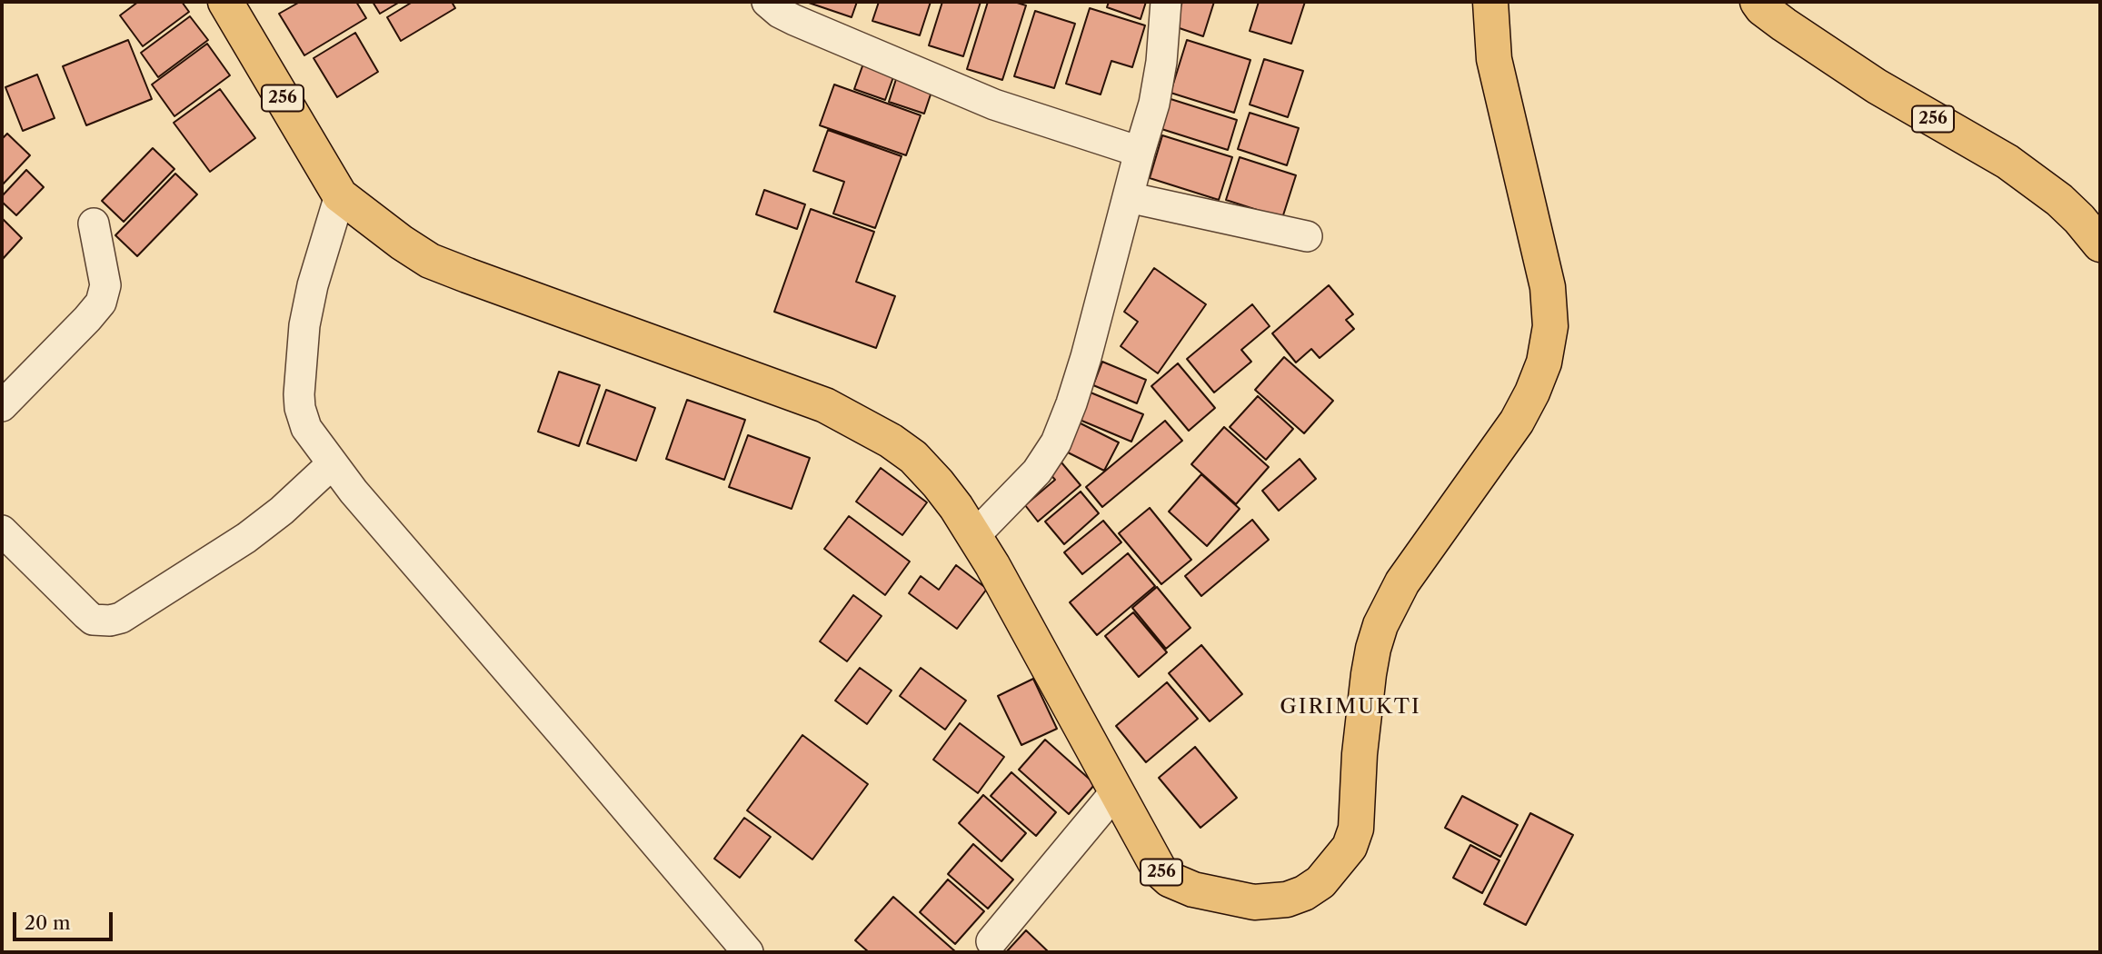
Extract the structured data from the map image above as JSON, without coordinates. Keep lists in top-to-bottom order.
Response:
{
  "streets": {
    "main road": ["256"]
  },
  "districts": ["GIRIMUKTI"],
  "scale_bar": "20 m"
}
